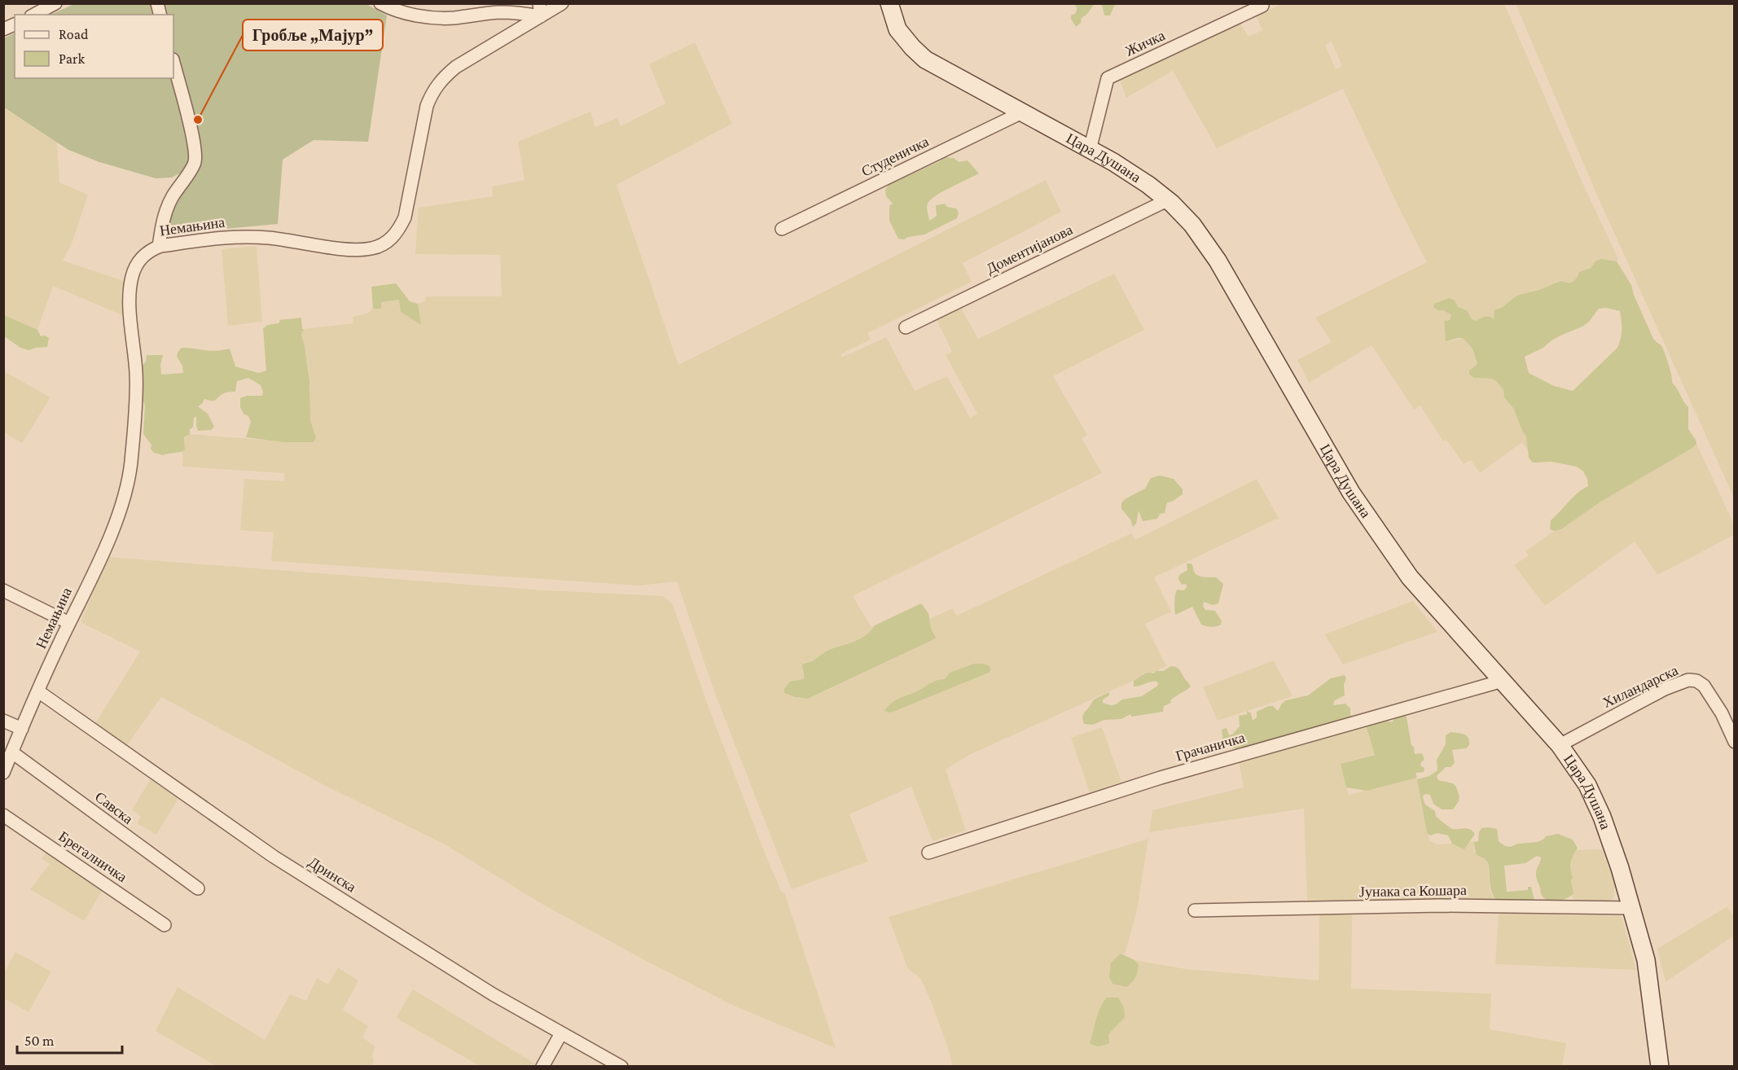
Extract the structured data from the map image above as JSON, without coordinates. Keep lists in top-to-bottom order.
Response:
{
  "streets": {
    "street": [
      "Жичка",
      "Студеничка",
      "Цара Душана",
      "Немањина",
      "Доментијанова",
      "Хиландарска",
      "Грачаничка",
      "Савска",
      "Брегалничка",
      "Дринска",
      "Јунака са Кошара"
    ]
  },
  "crossings": [
    ["Жичка", "Цара Душана"],
    ["Студеничка", "Цара Душана"],
    ["Цара Душана", "Доментијанова"],
    ["Цара Душана", "Хиландарска"],
    ["Цара Душана", "Грачаничка"],
    ["Цара Душана", "Јунака са Кошара"],
    ["Немањина", "Савска"],
    ["Немањина", "Дринска"]
  ],
  "places": ["Гробље „Мајур”"],
  "legend": ["Road", "Park"],
  "scale_bar": "50 m"
}
